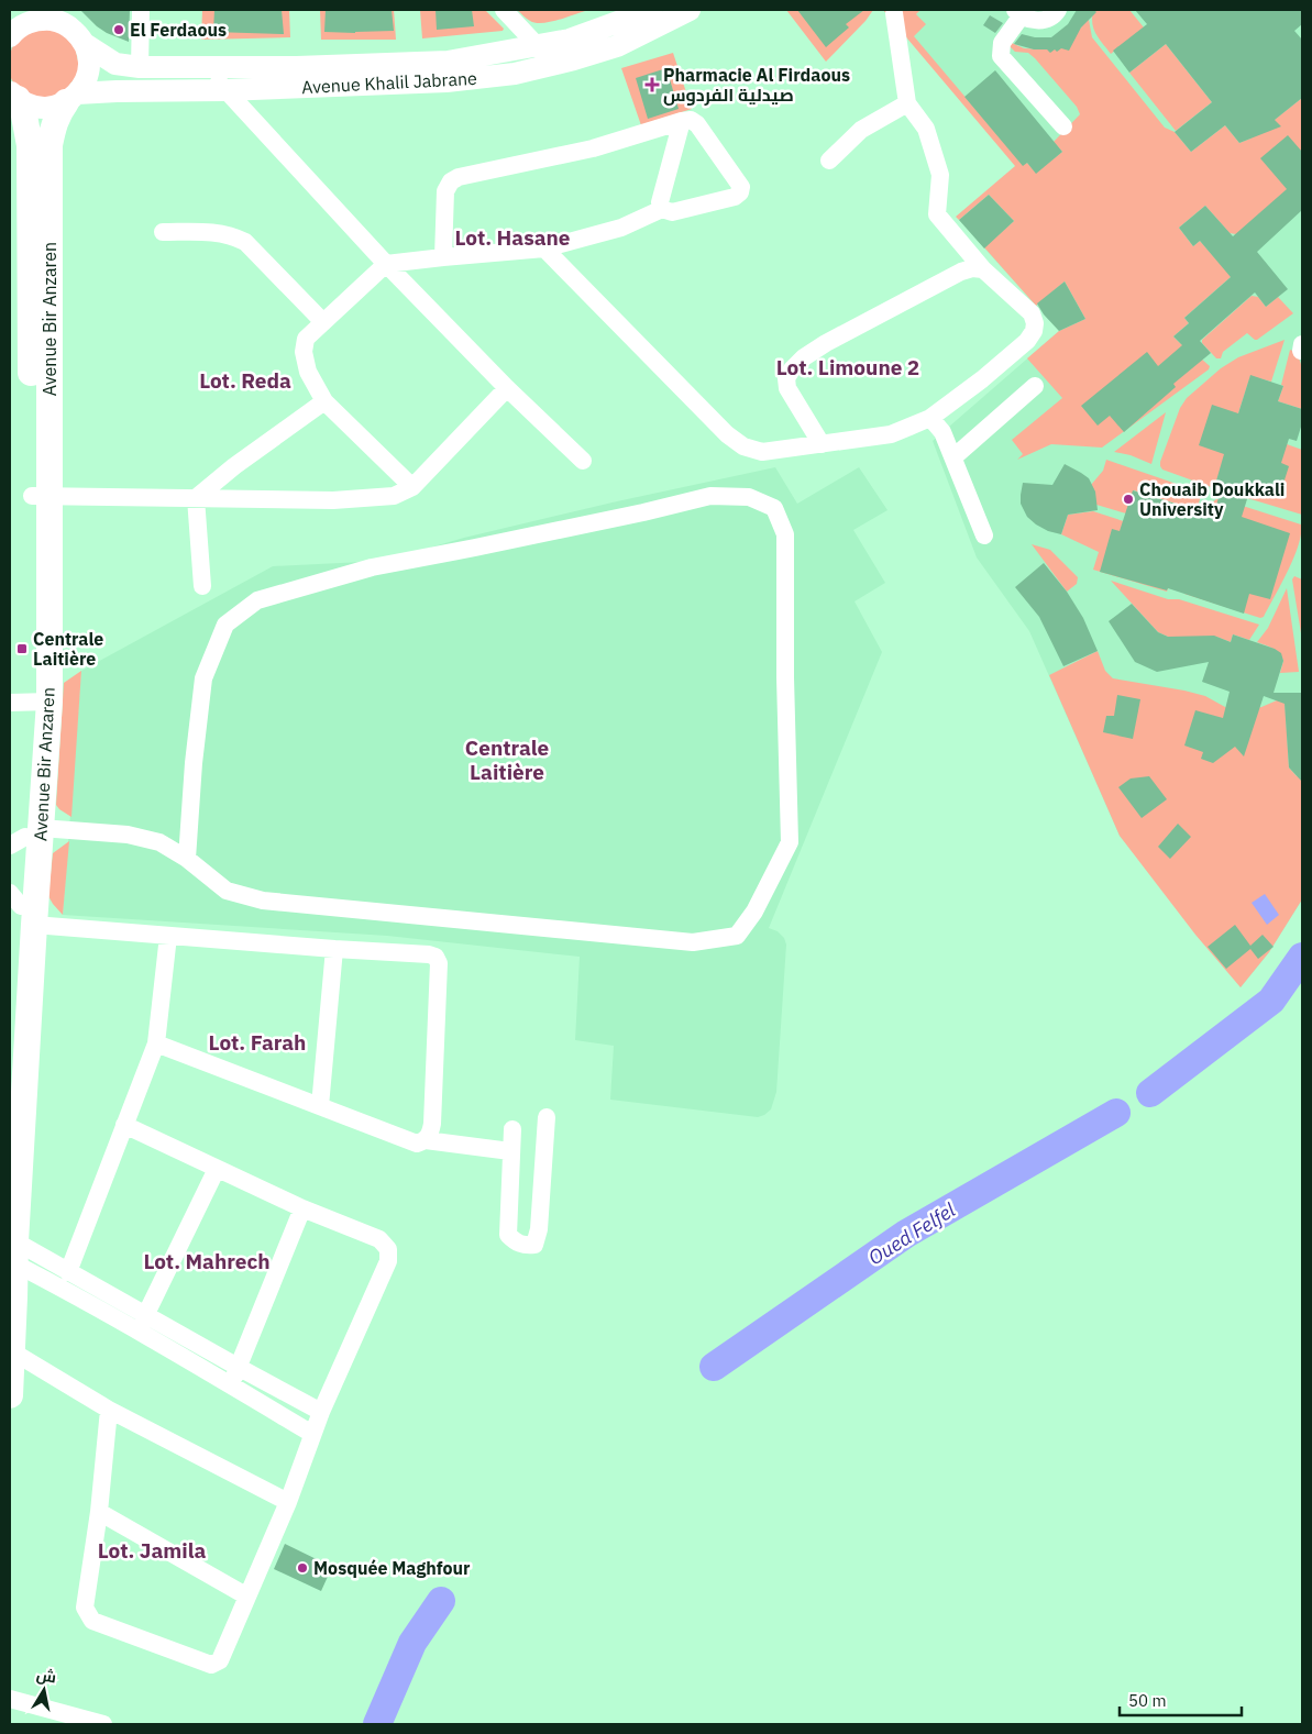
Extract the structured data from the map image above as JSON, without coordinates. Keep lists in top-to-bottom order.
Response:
{
  "streets": {
    "highway": ["Avenue Bir Anzaren"],
    "main road": ["Avenue Khalil Jabrane"]
  },
  "crossings": [
    ["Avenue Khalil Jabrane", "Avenue Bir Anzaren"]
  ],
  "districts": [
    "Lot. Hasane",
    "Lot. Limoune 2",
    "Lot. Reda",
    "Centrale Laitière",
    "Lot. Farah",
    "Lot. Mahrech",
    "Lot. Jamila"
  ],
  "water": ["Oued Felfel"],
  "places": {
    "other": ["El Ferdaous", "Chouaib Doukkali University", "Mosquée Maghfour"],
    "health": ["Pharmacie Al Firdaous صيدلية الفردوس"],
    "transit": ["Centrale Laitière"]
  },
  "scale_bar": "50 m",
  "north": "top"
}
